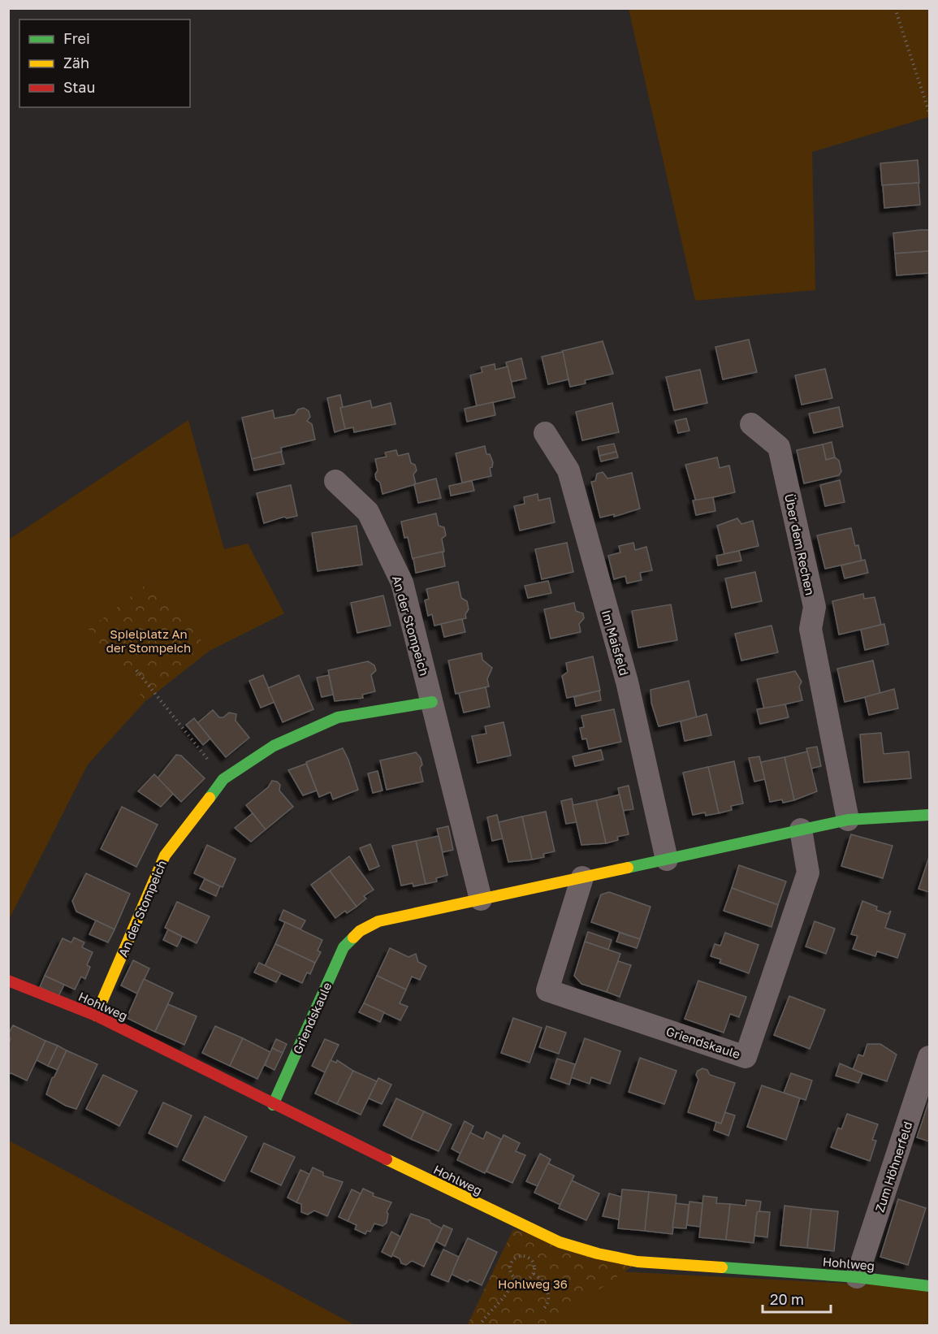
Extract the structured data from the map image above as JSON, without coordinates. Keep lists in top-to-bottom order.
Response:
{
  "streets": {
    "street": [
      "Über dem Rechen",
      "An der Stompeich",
      "Im Maisfeld",
      "Hohlweg",
      "Griendskaule",
      "Zum Höhnerfeld"
    ]
  },
  "crossings": [
    ["Über dem Rechen", "Griendskaule"],
    ["An der Stompeich", "Hohlweg"],
    ["An der Stompeich", "Griendskaule"],
    ["Im Maisfeld", "Griendskaule"],
    ["Hohlweg", "Griendskaule"],
    ["Hohlweg", "Zum Höhnerfeld"]
  ],
  "parks": ["Spielplatz An der Stompeich", "Hohlweg 36"],
  "legend": ["Frei", "Zäh", "Stau"],
  "scale_bar": "20 m"
}
